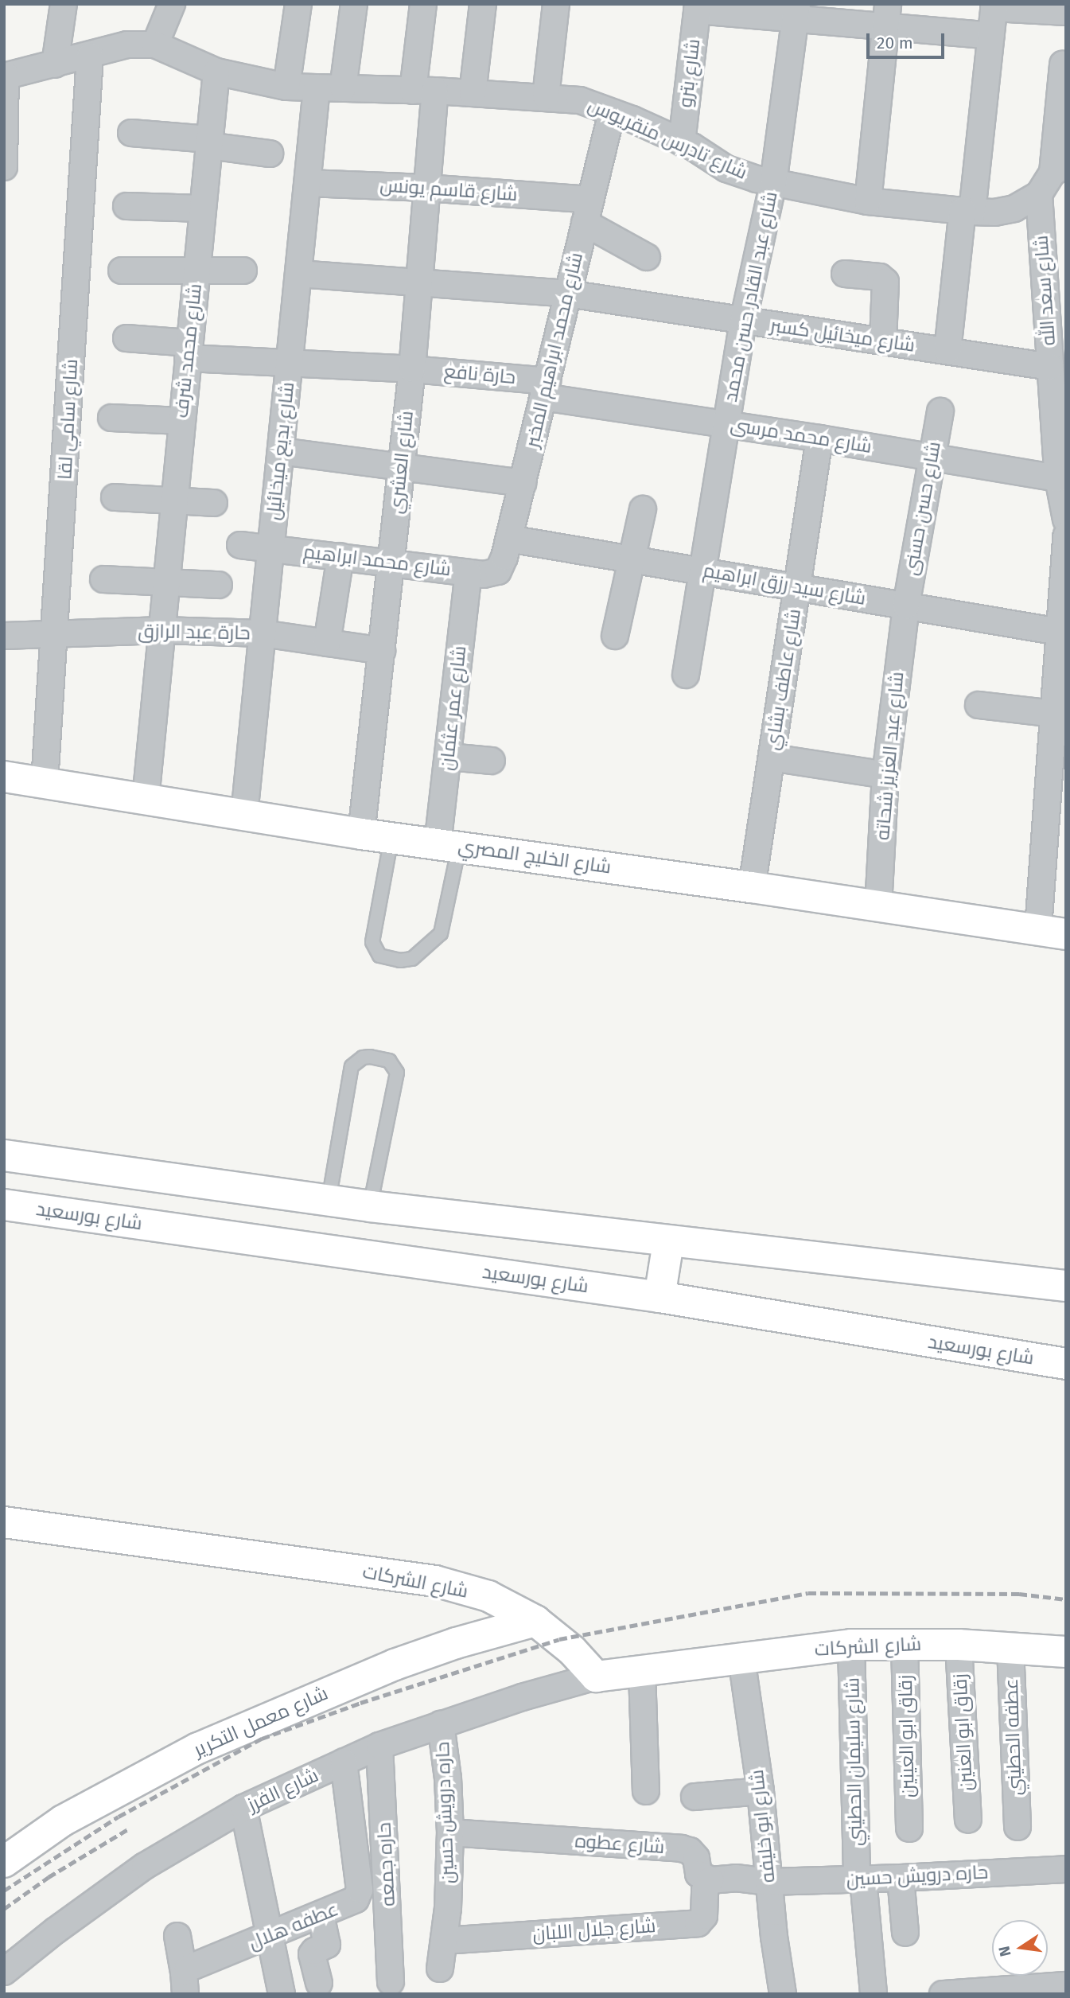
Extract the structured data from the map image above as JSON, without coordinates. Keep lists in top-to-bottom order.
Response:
{
  "streets": {
    "main road": [
      "شارع الخليج المصري",
      "شارع بورسعيد",
      "شارع الشركات",
      "شارع معمل التكرير"
    ],
    "street": [
      "شارع بترو",
      "شارع تادرس منقريوس",
      "شارع قاسم يونس",
      "شارع سعد الله",
      "شارع عبد القادر حسن محمد",
      "شارع ميخائيل كسبر",
      "شارع محمد ابراهيم المخبر",
      "شارع محمد شرف",
      "حارة نافع",
      "شارع سامي لقا",
      "شارع محمد مرسى",
      "شارع بديع ميخائيل",
      "شارع العشري",
      "شارع حسن حسنى",
      "شارع محمد ابراهيم",
      "شارع سيد رزق ابراهيم",
      "حارة عبد الرازق",
      "شارع عاطف بشاي",
      "شارع عمر عثمان",
      "شارع عبد العزيز شحاته",
      "زقاق ابو العنين",
      "زقاق ابو العينين",
      "عطفه الحطيني",
      "شارع سليمان الحطيني",
      "شارع الفرز",
      "حاره درويش حسين",
      "شارع ابو خليفه",
      "شارع عطوه",
      "حاره جمعه",
      "عطفه هلال",
      "شارع جلال اللبان"
    ]
  },
  "crossings": [
    ["شارع بترو", "شارع تادرس منقريوس"],
    ["شارع تادرس منقريوس", "شارع سعد الله"],
    ["شارع تادرس منقريوس", "شارع عبد القادر حسن محمد"],
    ["شارع تادرس منقريوس", "شارع محمد ابراهيم المخبر"],
    ["شارع تادرس منقريوس", "شارع محمد شرف"],
    ["شارع تادرس منقريوس", "شارع سامي لقا"],
    ["شارع تادرس منقريوس", "شارع بديع ميخائيل"],
    ["شارع تادرس منقريوس", "شارع العشري"],
    ["شارع قاسم يونس", "شارع محمد ابراهيم المخبر"],
    ["شارع قاسم يونس", "شارع بديع ميخائيل"],
    ["شارع قاسم يونس", "شارع العشري"],
    ["شارع سعد الله", "شارع ميخائيل كسبر"],
    ["شارع سعد الله", "شارع محمد مرسى"],
    ["شارع عبد القادر حسن محمد", "شارع ميخائيل كسبر"],
    ["شارع عبد القادر حسن محمد", "شارع محمد مرسى"],
    ["شارع عبد القادر حسن محمد", "شارع سيد رزق ابراهيم"],
    ["شارع ميخائيل كسبر", "شارع محمد ابراهيم المخبر"],
    ["شارع ميخائيل كسبر", "شارع بديع ميخائيل"],
    ["شارع ميخائيل كسبر", "شارع العشري"],
    ["شارع محمد ابراهيم المخبر", "حارة نافع"],
    ["شارع محمد ابراهيم المخبر", "شارع محمد مرسى"],
    ["شارع محمد ابراهيم المخبر", "شارع محمد ابراهيم"],
    ["شارع محمد ابراهيم المخبر", "شارع سيد رزق ابراهيم"],
    ["شارع محمد ابراهيم المخبر", "شارع عمر عثمان"],
    ["شارع محمد شرف", "حارة نافع"],
    ["شارع محمد شرف", "حارة عبد الرازق"],
    ["شارع محمد شرف", "شارع الخليج المصري"],
    ["حارة نافع", "شارع محمد مرسى"],
    ["حارة نافع", "شارع بديع ميخائيل"],
    ["حارة نافع", "شارع العشري"],
    ["شارع سامي لقا", "حارة عبد الرازق"],
    ["شارع سامي لقا", "شارع الخليج المصري"],
    ["شارع محمد مرسى", "شارع حسن حسنى"],
    ["شارع محمد مرسى", "شارع عاطف بشاي"],
    ["شارع بديع ميخائيل", "شارع محمد ابراهيم"],
    ["شارع بديع ميخائيل", "حارة عبد الرازق"],
    ["شارع بديع ميخائيل", "شارع الخليج المصري"],
    ["شارع العشري", "شارع محمد ابراهيم"],
    ["شارع العشري", "حارة عبد الرازق"],
    ["شارع العشري", "شارع الخليج المصري"],
    ["شارع حسن حسنى", "شارع سيد رزق ابراهيم"],
    ["شارع حسن حسنى", "شارع عبد العزيز شحاته"],
    ["شارع محمد ابراهيم", "شارع عمر عثمان"],
    ["شارع سيد رزق ابراهيم", "شارع عاطف بشاي"],
    ["شارع سيد رزق ابراهيم", "شارع عبد العزيز شحاته"],
    ["شارع عاطف بشاي", "شارع الخليج المصري"],
    ["شارع عمر عثمان", "شارع الخليج المصري"],
    ["شارع عبد العزيز شحاته", "شارع الخليج المصري"],
    ["شارع الشركات", "شارع معمل التكرير"],
    ["شارع الشركات", "زقاق ابو العنين"],
    ["شارع الشركات", "زقاق ابو العينين"],
    ["شارع الشركات", "عطفه الحطيني"],
    ["شارع الشركات", "شارع سليمان الحطيني"],
    ["شارع الشركات", "شارع الفرز"],
    ["شارع الشركات", "شارع ابو خليفه"],
    ["شارع سليمان الحطيني", "حاره درويش حسين"],
    ["شارع الفرز", "حاره درويش حسين"],
    ["شارع الفرز", "حاره جمعه"],
    ["شارع الفرز", "عطفه هلال"],
    ["حاره درويش حسين", "شارع ابو خليفه"],
    ["حاره درويش حسين", "شارع عطوه"],
    ["حاره درويش حسين", "شارع جلال اللبان"],
    ["شارع عطوه", "شارع جلال اللبان"]
  ],
  "scale_bar": "20 m",
  "north": "left"
}
